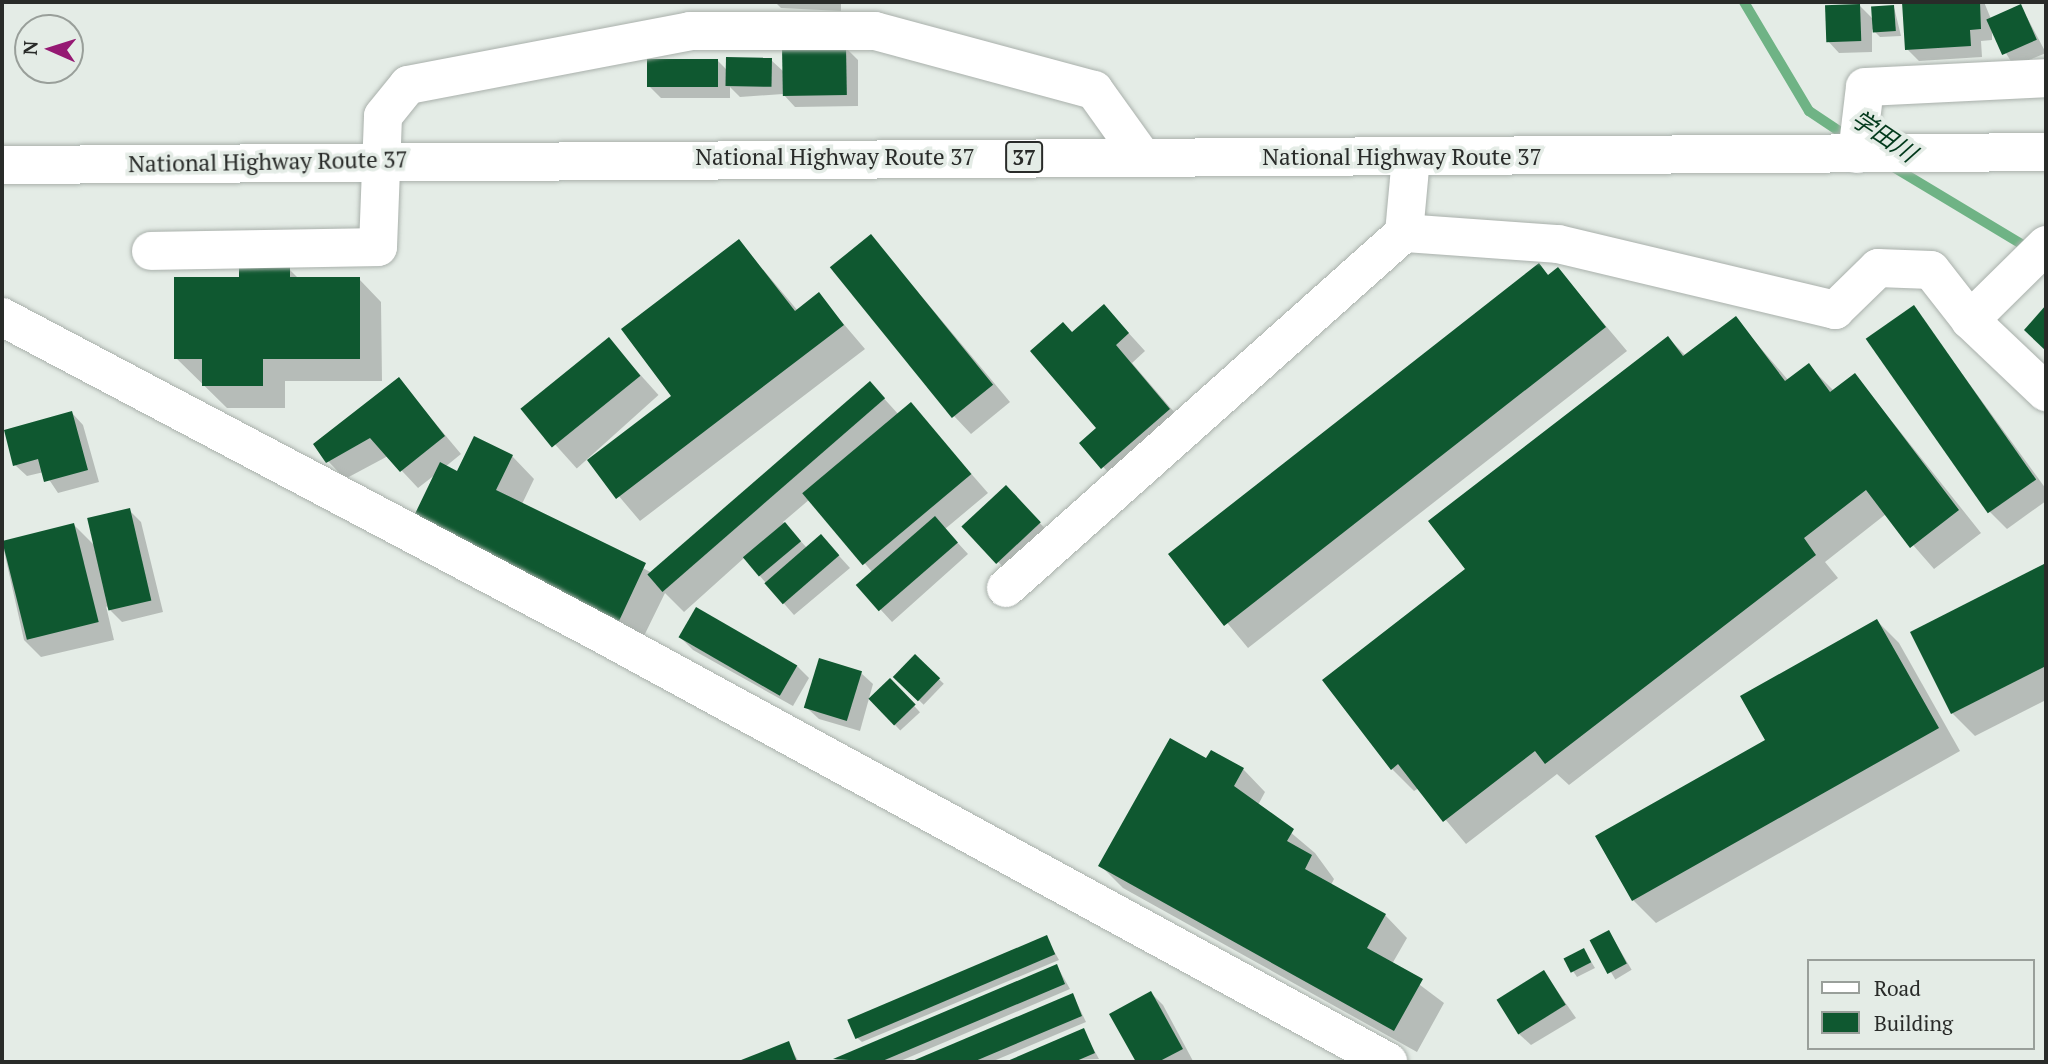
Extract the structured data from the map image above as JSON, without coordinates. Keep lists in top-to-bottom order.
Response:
{
  "streets": {
    "main road": ["National Highway Route 37", "37"]
  },
  "water": ["学田川"],
  "legend": ["Road", "Building"],
  "north": "left"
}
